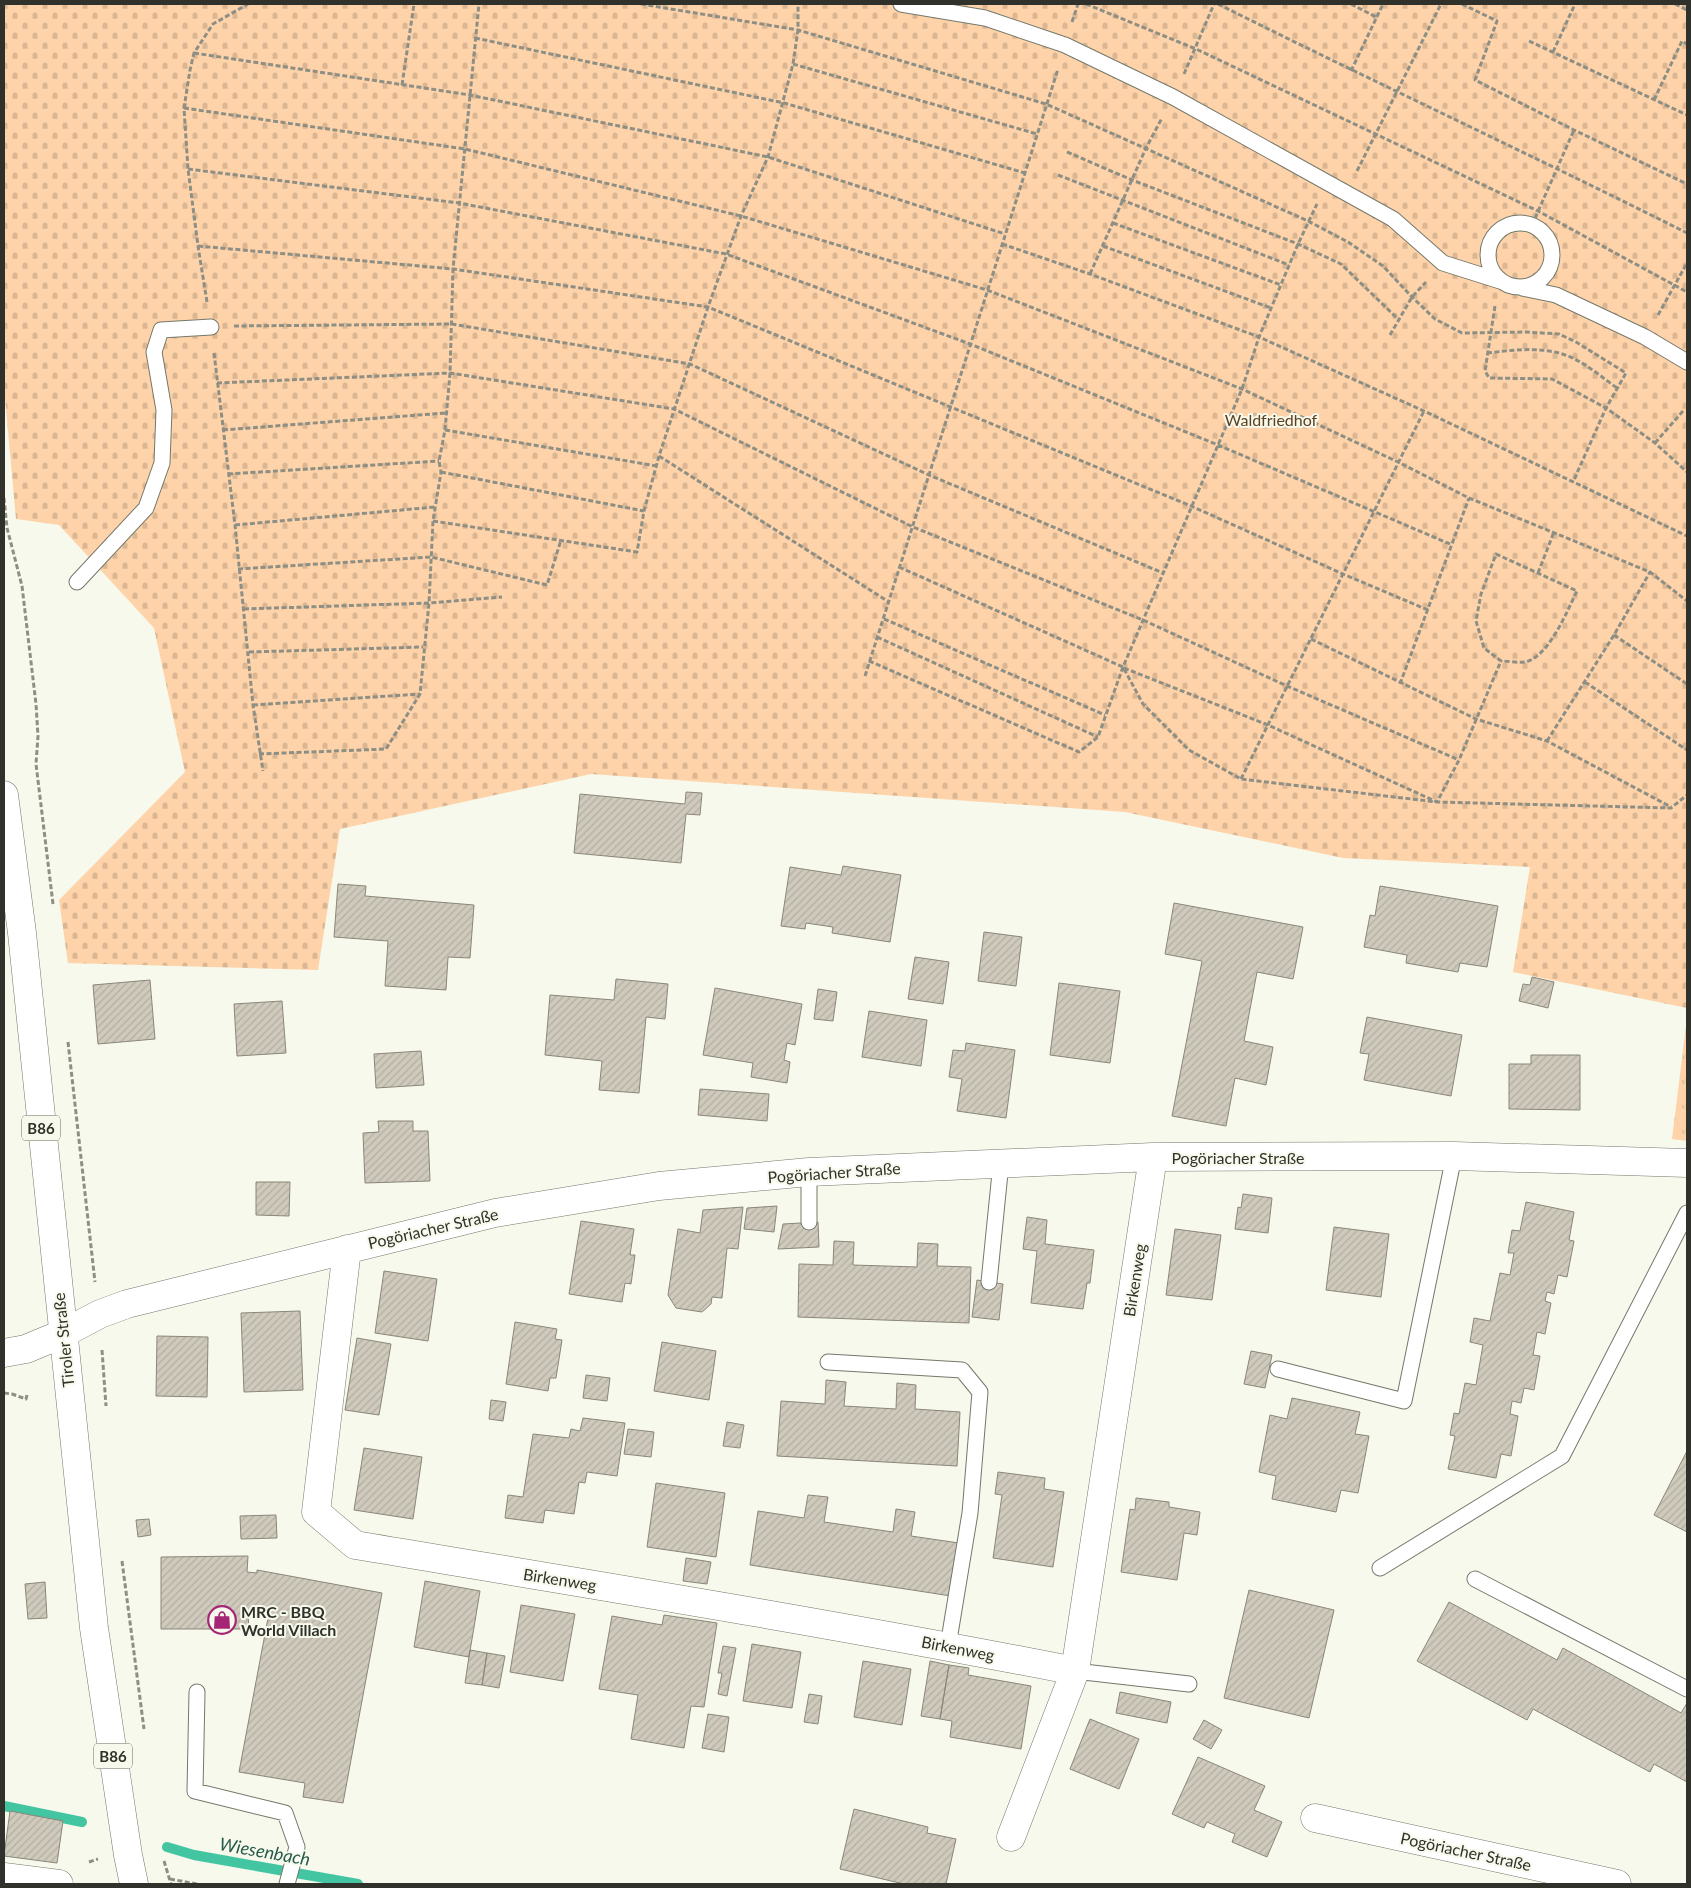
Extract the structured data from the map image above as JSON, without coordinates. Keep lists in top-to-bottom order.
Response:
{
  "streets": {
    "street": [
      "B86",
      "Pogöriacher Straße",
      "Birkenweg",
      "Tiroler Straße"
    ]
  },
  "crossings": [
    ["Pogöriacher Straße", "Birkenweg"],
    ["Pogöriacher Straße", "Tiroler Straße"]
  ],
  "water": ["Wiesenbach"],
  "parks": ["Waldfriedhof"],
  "places": {
    "shop": ["MRC - BBQ World Villach"]
  }
}
